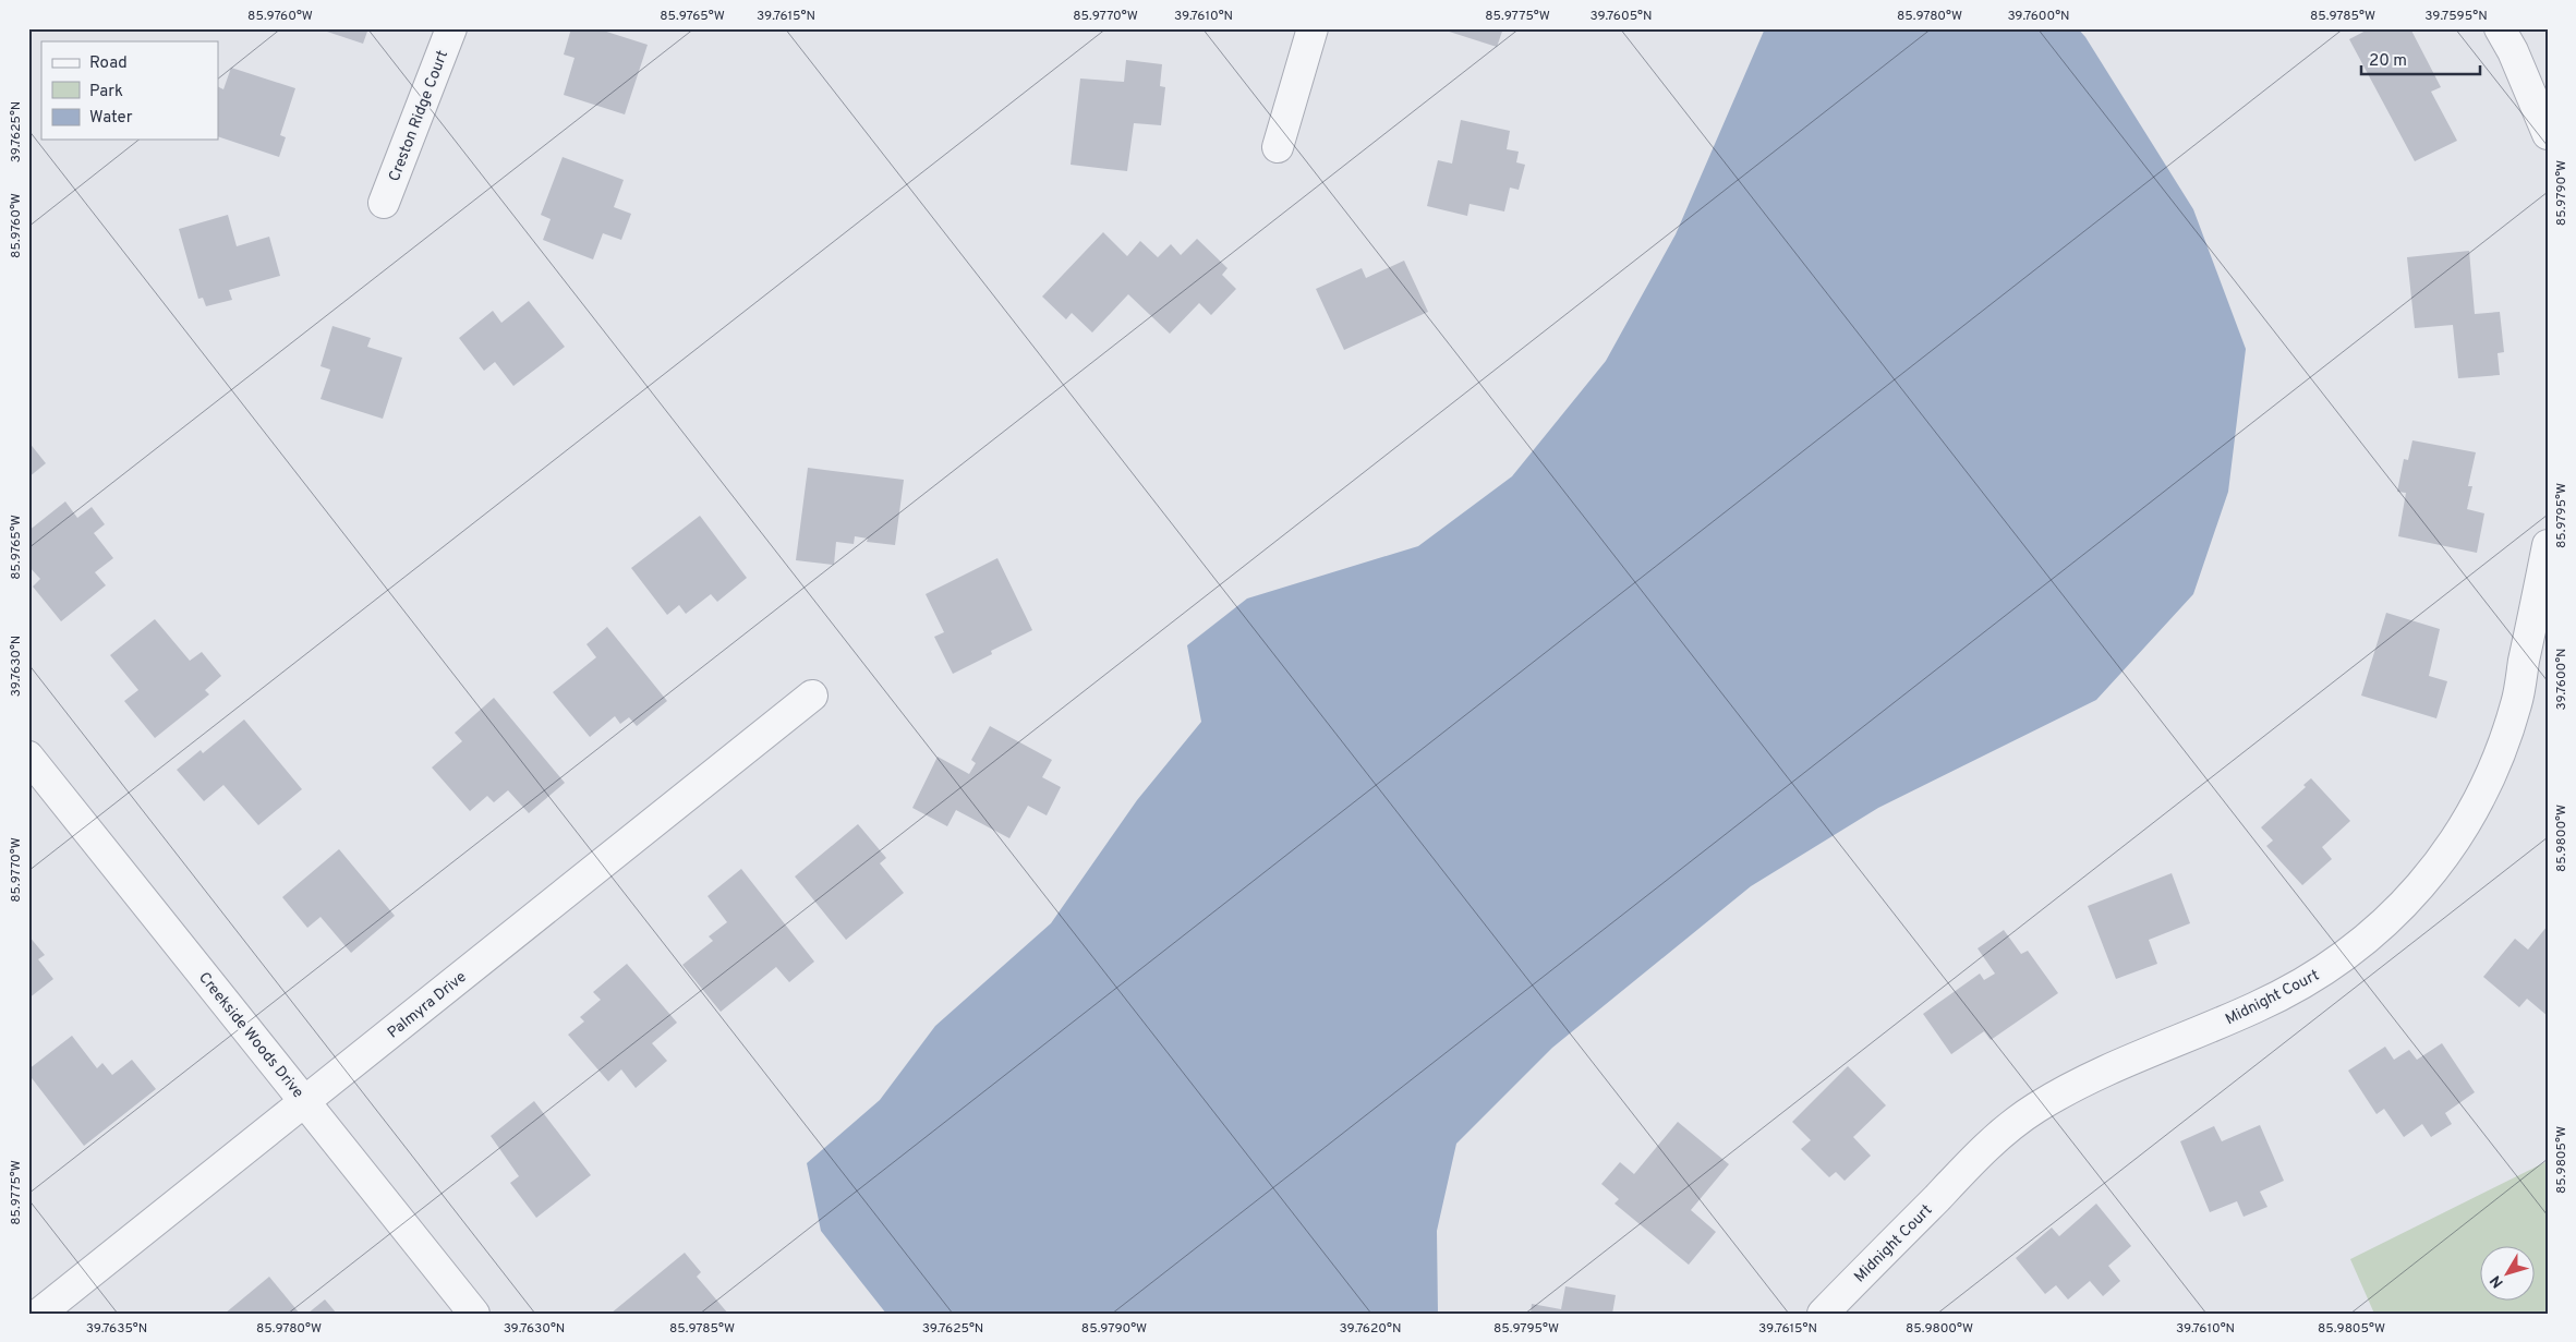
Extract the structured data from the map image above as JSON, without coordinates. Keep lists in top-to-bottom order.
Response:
{
  "streets": {
    "street": [
      "Creston Ridge Court",
      "Midnight Court",
      "Palmyra Drive",
      "Creekside Woods Drive"
    ]
  },
  "crossings": [
    ["Palmyra Drive", "Creekside Woods Drive"]
  ],
  "legend": ["Road", "Park", "Water"],
  "scale_bar": "20 m",
  "north": "bottom left",
  "coordinates": [
    "85.9760°W",
    "85.9765°W",
    "39.7615°N",
    "85.9770°W",
    "39.7610°N",
    "85.9775°W",
    "39.7605°N",
    "85.9780°W",
    "39.7600°N",
    "85.9785°W",
    "39.7595°N",
    "39.7625°N",
    "85.9790°W",
    "85.9795°W",
    "39.7630°N",
    "85.9800°W",
    "85.9805°W",
    "39.7635°N",
    "39.7620°N"
  ]
}
